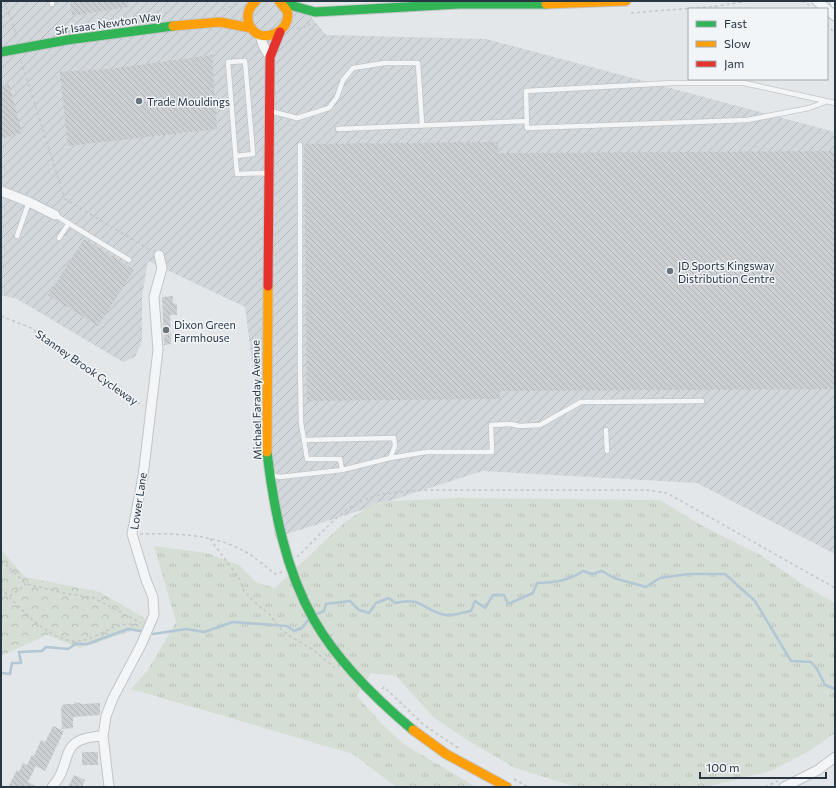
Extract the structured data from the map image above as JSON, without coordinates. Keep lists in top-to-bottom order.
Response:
{
  "streets": {
    "main road": ["Sir Isaac Newton Way", "Michael Faraday Avenue"],
    "street": ["Lower Lane"],
    "path": ["Stanney Brook Cycleway"]
  },
  "crossings": [
    ["Stanney Brook Cycleway", "Lower Lane"]
  ],
  "places": ["Trade Mouldings", "JD Sports Kingsway Distribution Centre", "Dixon Green Farmhouse"],
  "legend": ["Fast", "Slow", "Jam"],
  "scale_bar": "100 m"
}
